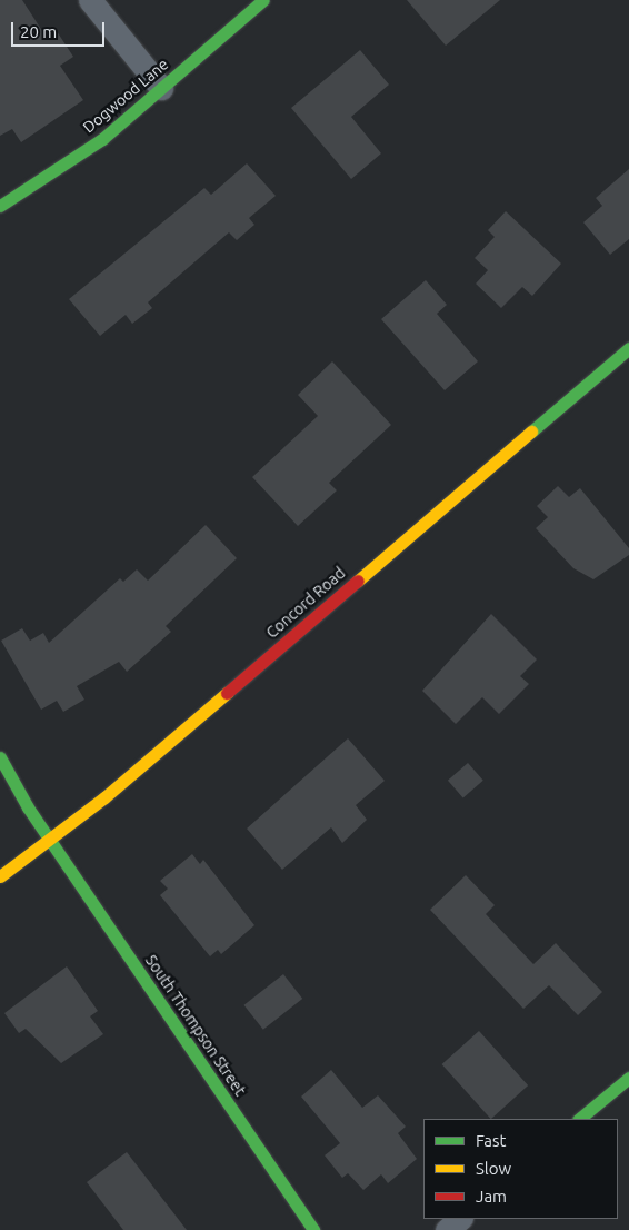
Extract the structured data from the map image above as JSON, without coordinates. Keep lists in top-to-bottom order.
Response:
{
  "streets": {
    "street": ["Dogwood Lane", "Concord Road", "South Thompson Street"]
  },
  "crossings": [
    ["Concord Road", "South Thompson Street"]
  ],
  "legend": ["Fast", "Slow", "Jam"],
  "scale_bar": "20 m"
}
